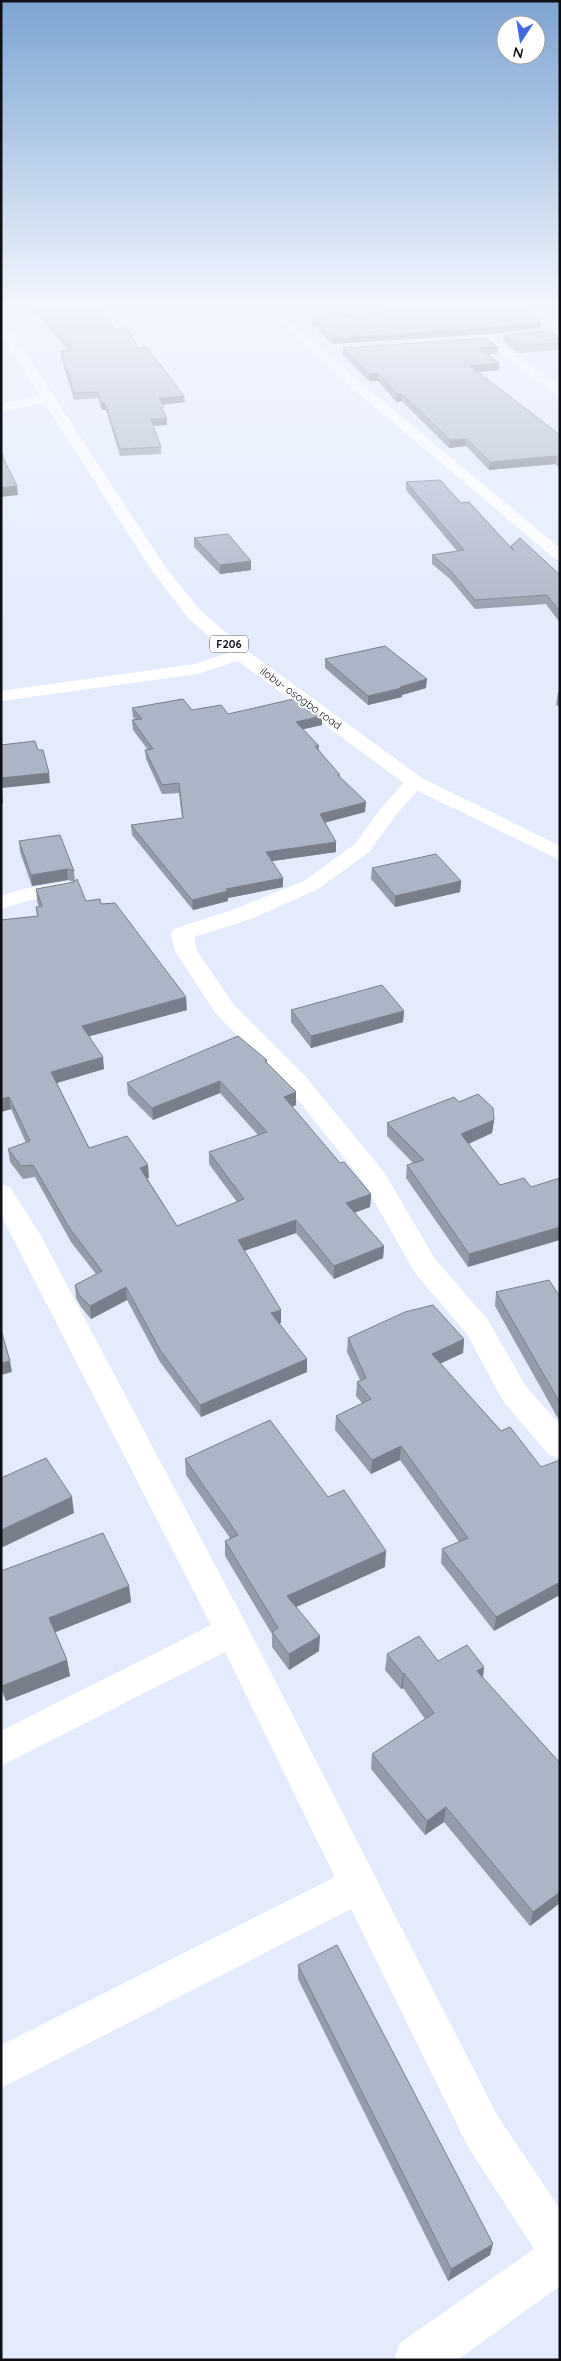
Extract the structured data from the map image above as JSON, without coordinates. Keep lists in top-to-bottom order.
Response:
{
  "streets": {
    "main road": ["F206", "ilobu- osogbo road"]
  },
  "north": "bottom"
}
